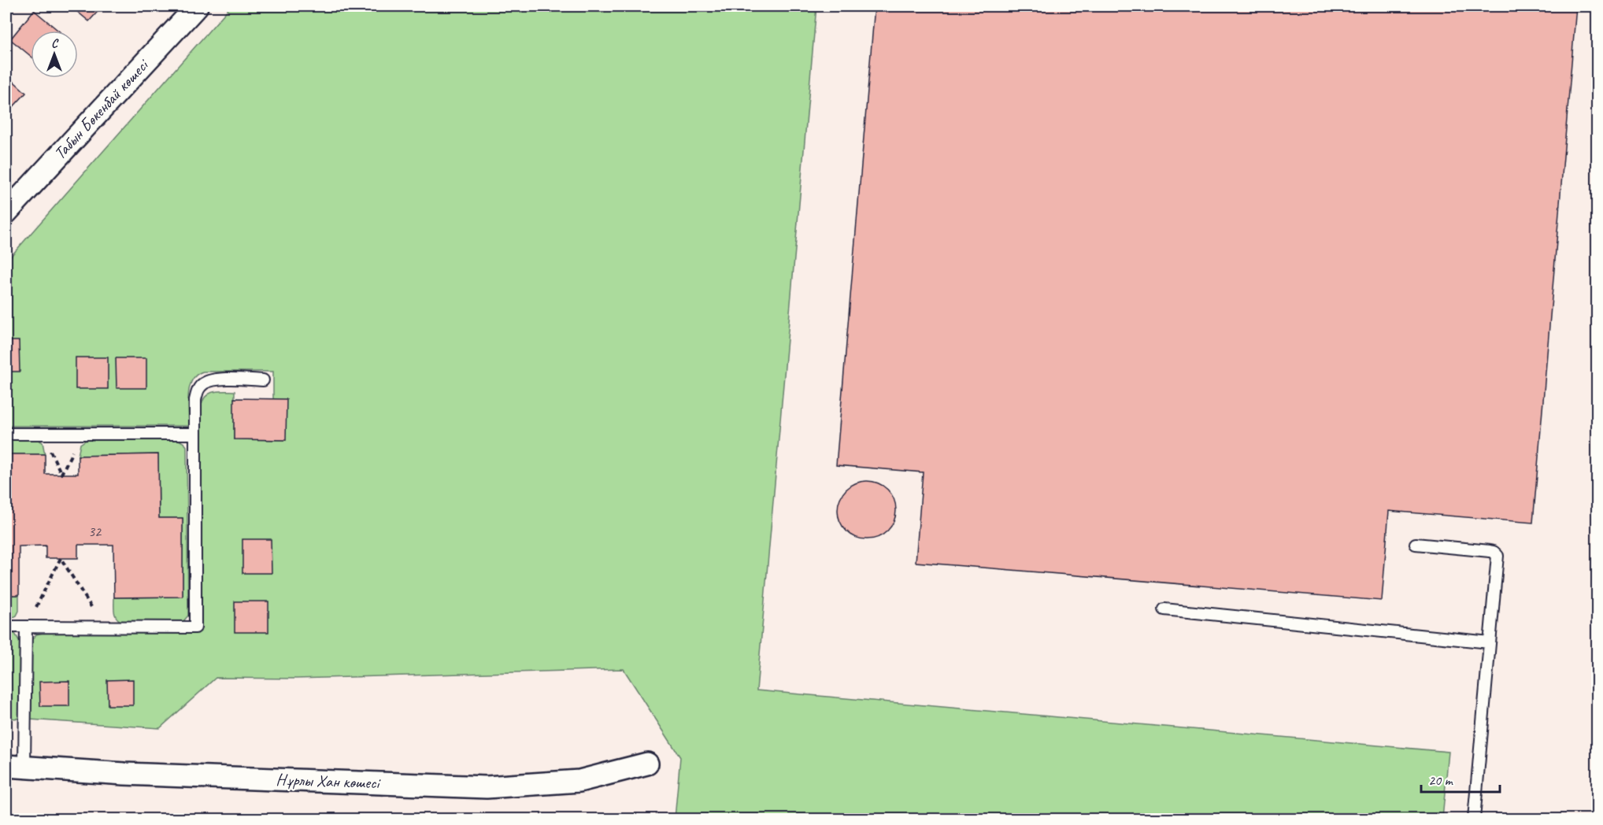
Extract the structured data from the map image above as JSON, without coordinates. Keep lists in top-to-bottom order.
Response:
{
  "streets": {
    "street": ["Табын Бөкенбай көшесі", "Нұрлы Хан көшесі"]
  },
  "house_numbers": ["32"],
  "scale_bar": "20 m",
  "north": "top"
}
